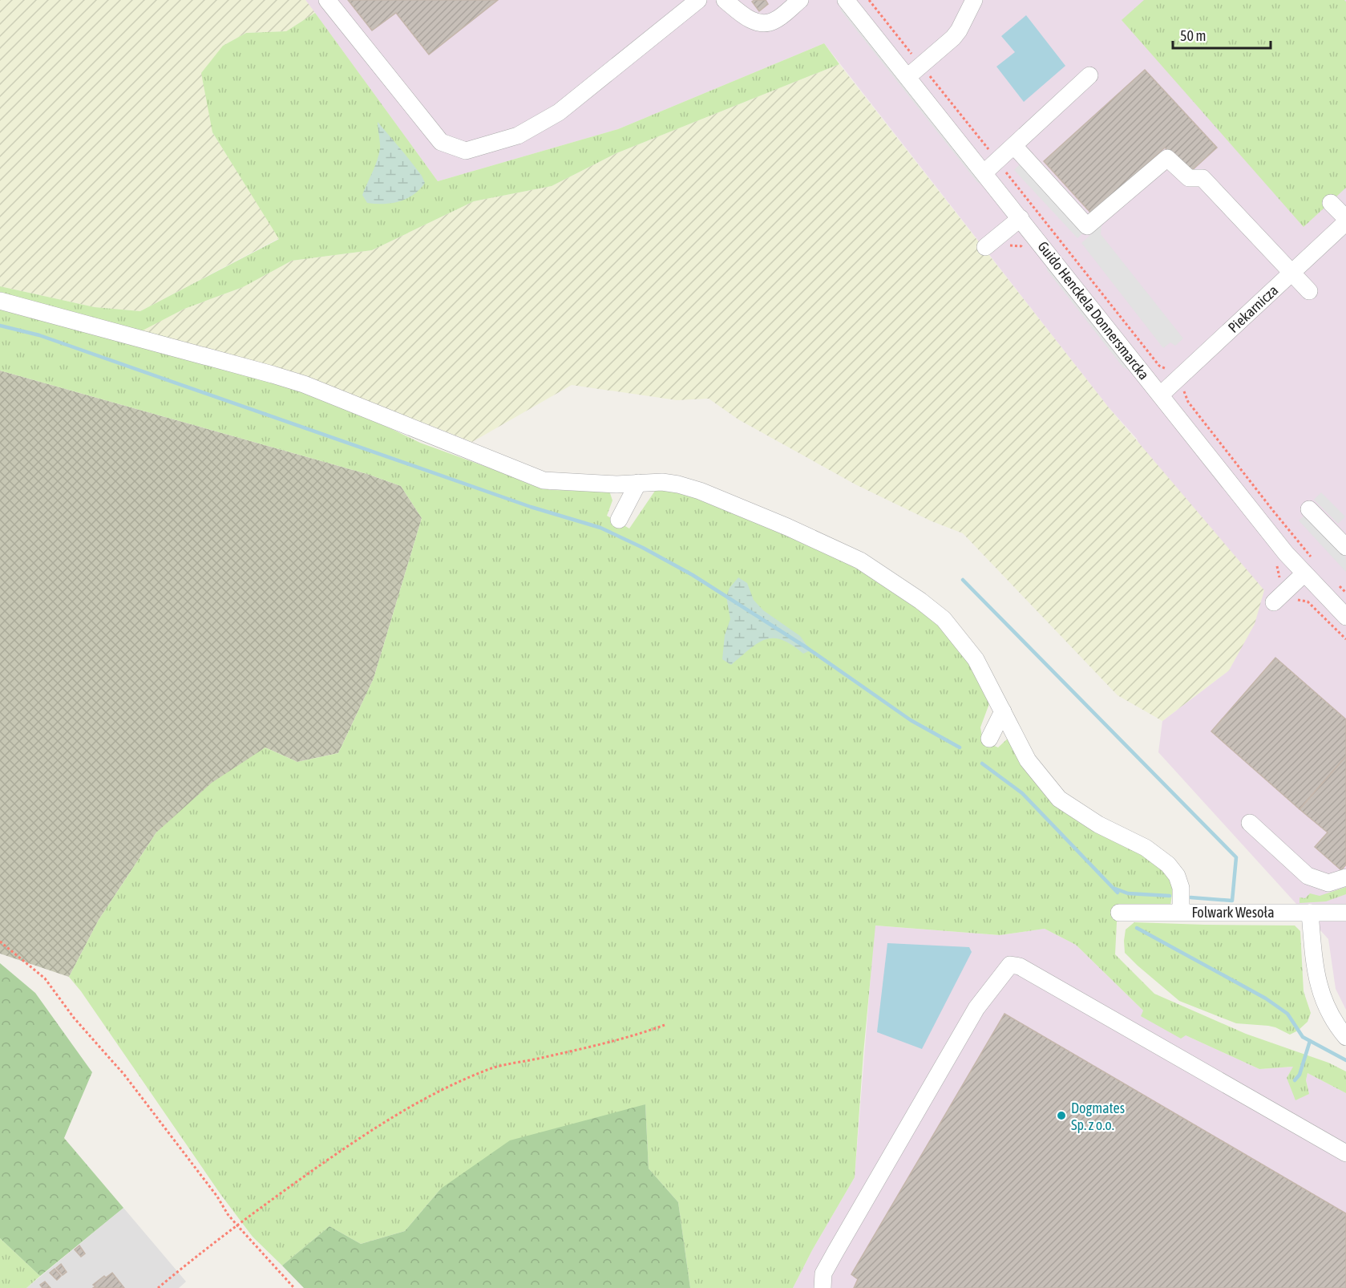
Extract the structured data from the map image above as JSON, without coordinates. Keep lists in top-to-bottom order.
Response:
{
  "streets": {
    "street": ["Piekarnicza", "Guido Henckela Donnersmarcka", "Folwark Wesoła"]
  },
  "crossings": [
    ["Piekarnicza", "Guido Henckela Donnersmarcka"]
  ],
  "places": ["Dogmates Sp. z o.o."],
  "scale_bar": "50 m"
}
